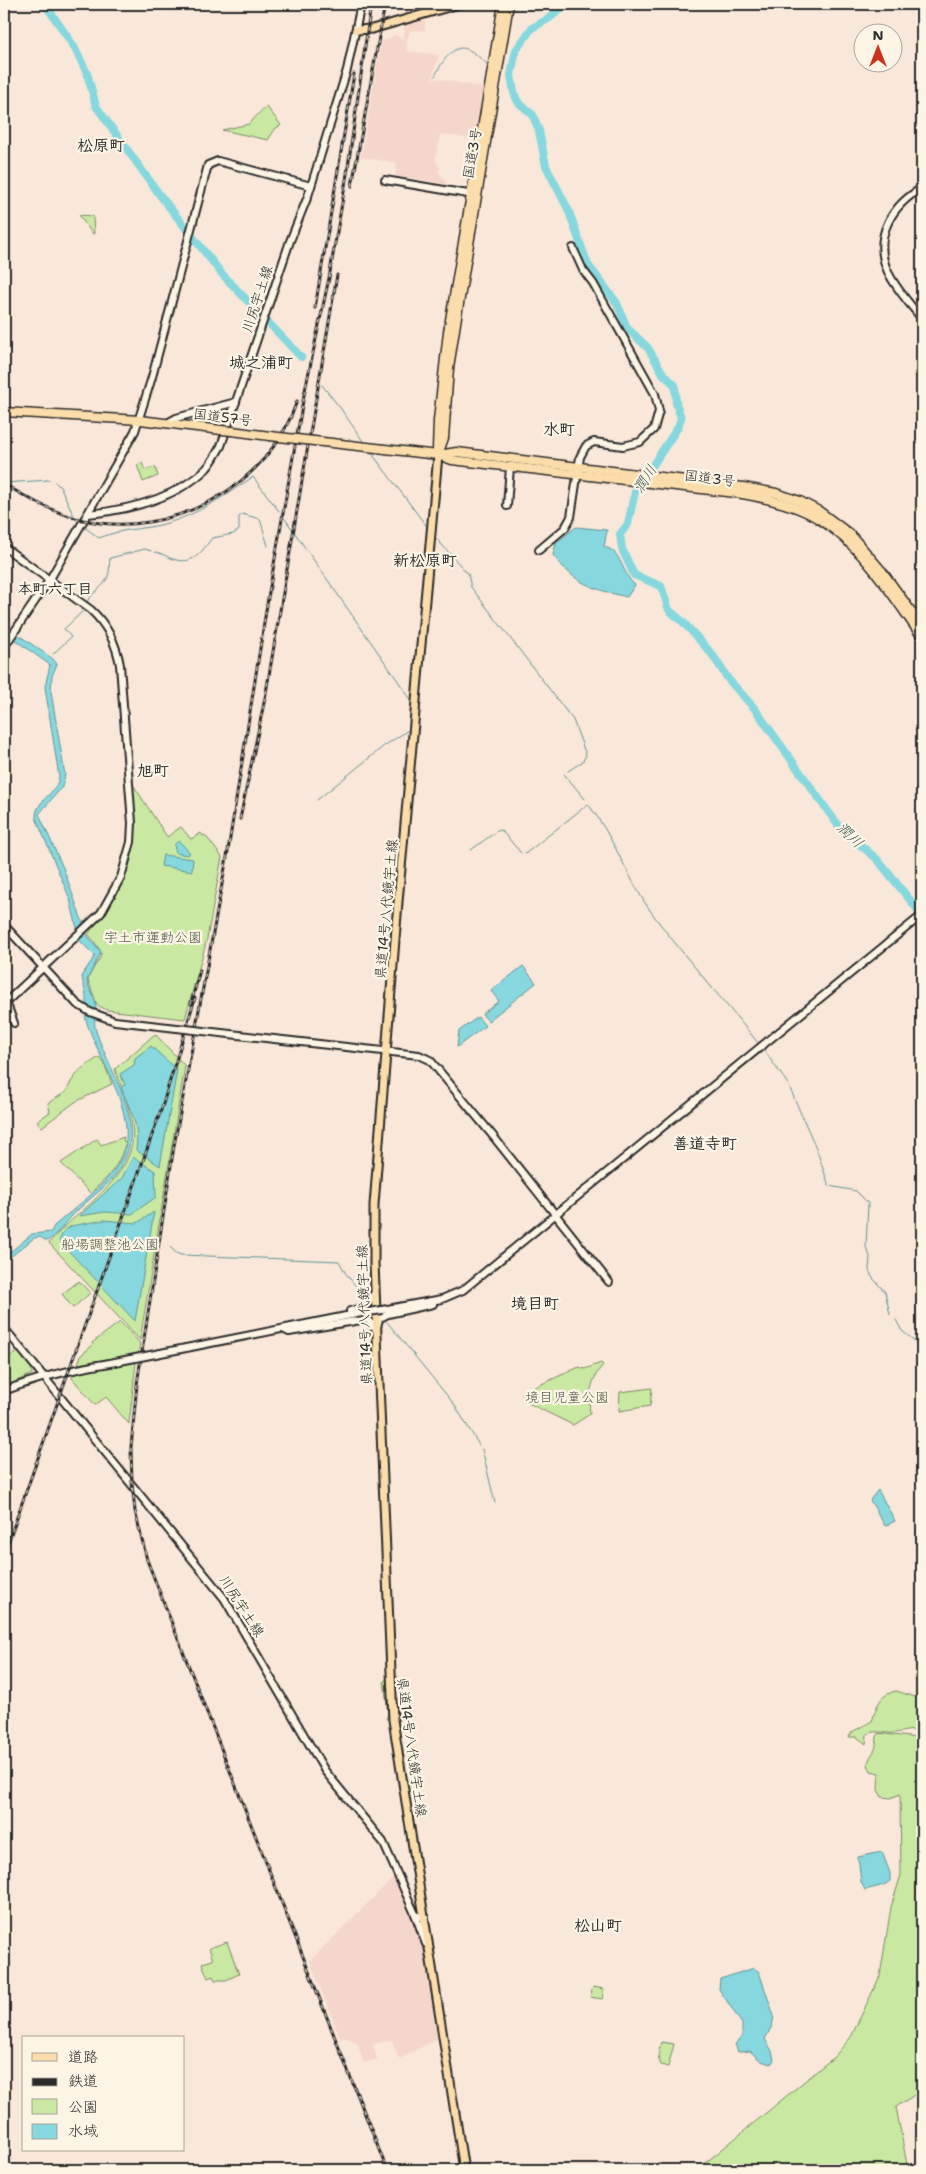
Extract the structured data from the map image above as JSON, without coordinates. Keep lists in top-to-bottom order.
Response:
{
  "streets": {
    "highway": ["国道3号", "国道57号"],
    "main road": ["県道14号八代鏡宇土線"],
    "street": ["川尻宇土線"]
  },
  "crossings": [
    ["国道3号", "国道57号"],
    ["国道3号", "県道14号八代鏡宇土線"],
    ["川尻宇土線", "県道14号八代鏡宇土線"],
    ["国道57号", "県道14号八代鏡宇土線"]
  ],
  "districts": [
    "松原町",
    "城之浦町",
    "水町",
    "新松原町",
    "本町六丁目",
    "旭町",
    "善道寺町",
    "境目町",
    "松山町"
  ],
  "water": ["潤川"],
  "parks": ["宇土市運動公園", "船場調整池公園", "境目児童公園"],
  "legend": [
    "道路",
    "鉄道",
    "公園",
    "水域"
  ],
  "north": "top"
}
